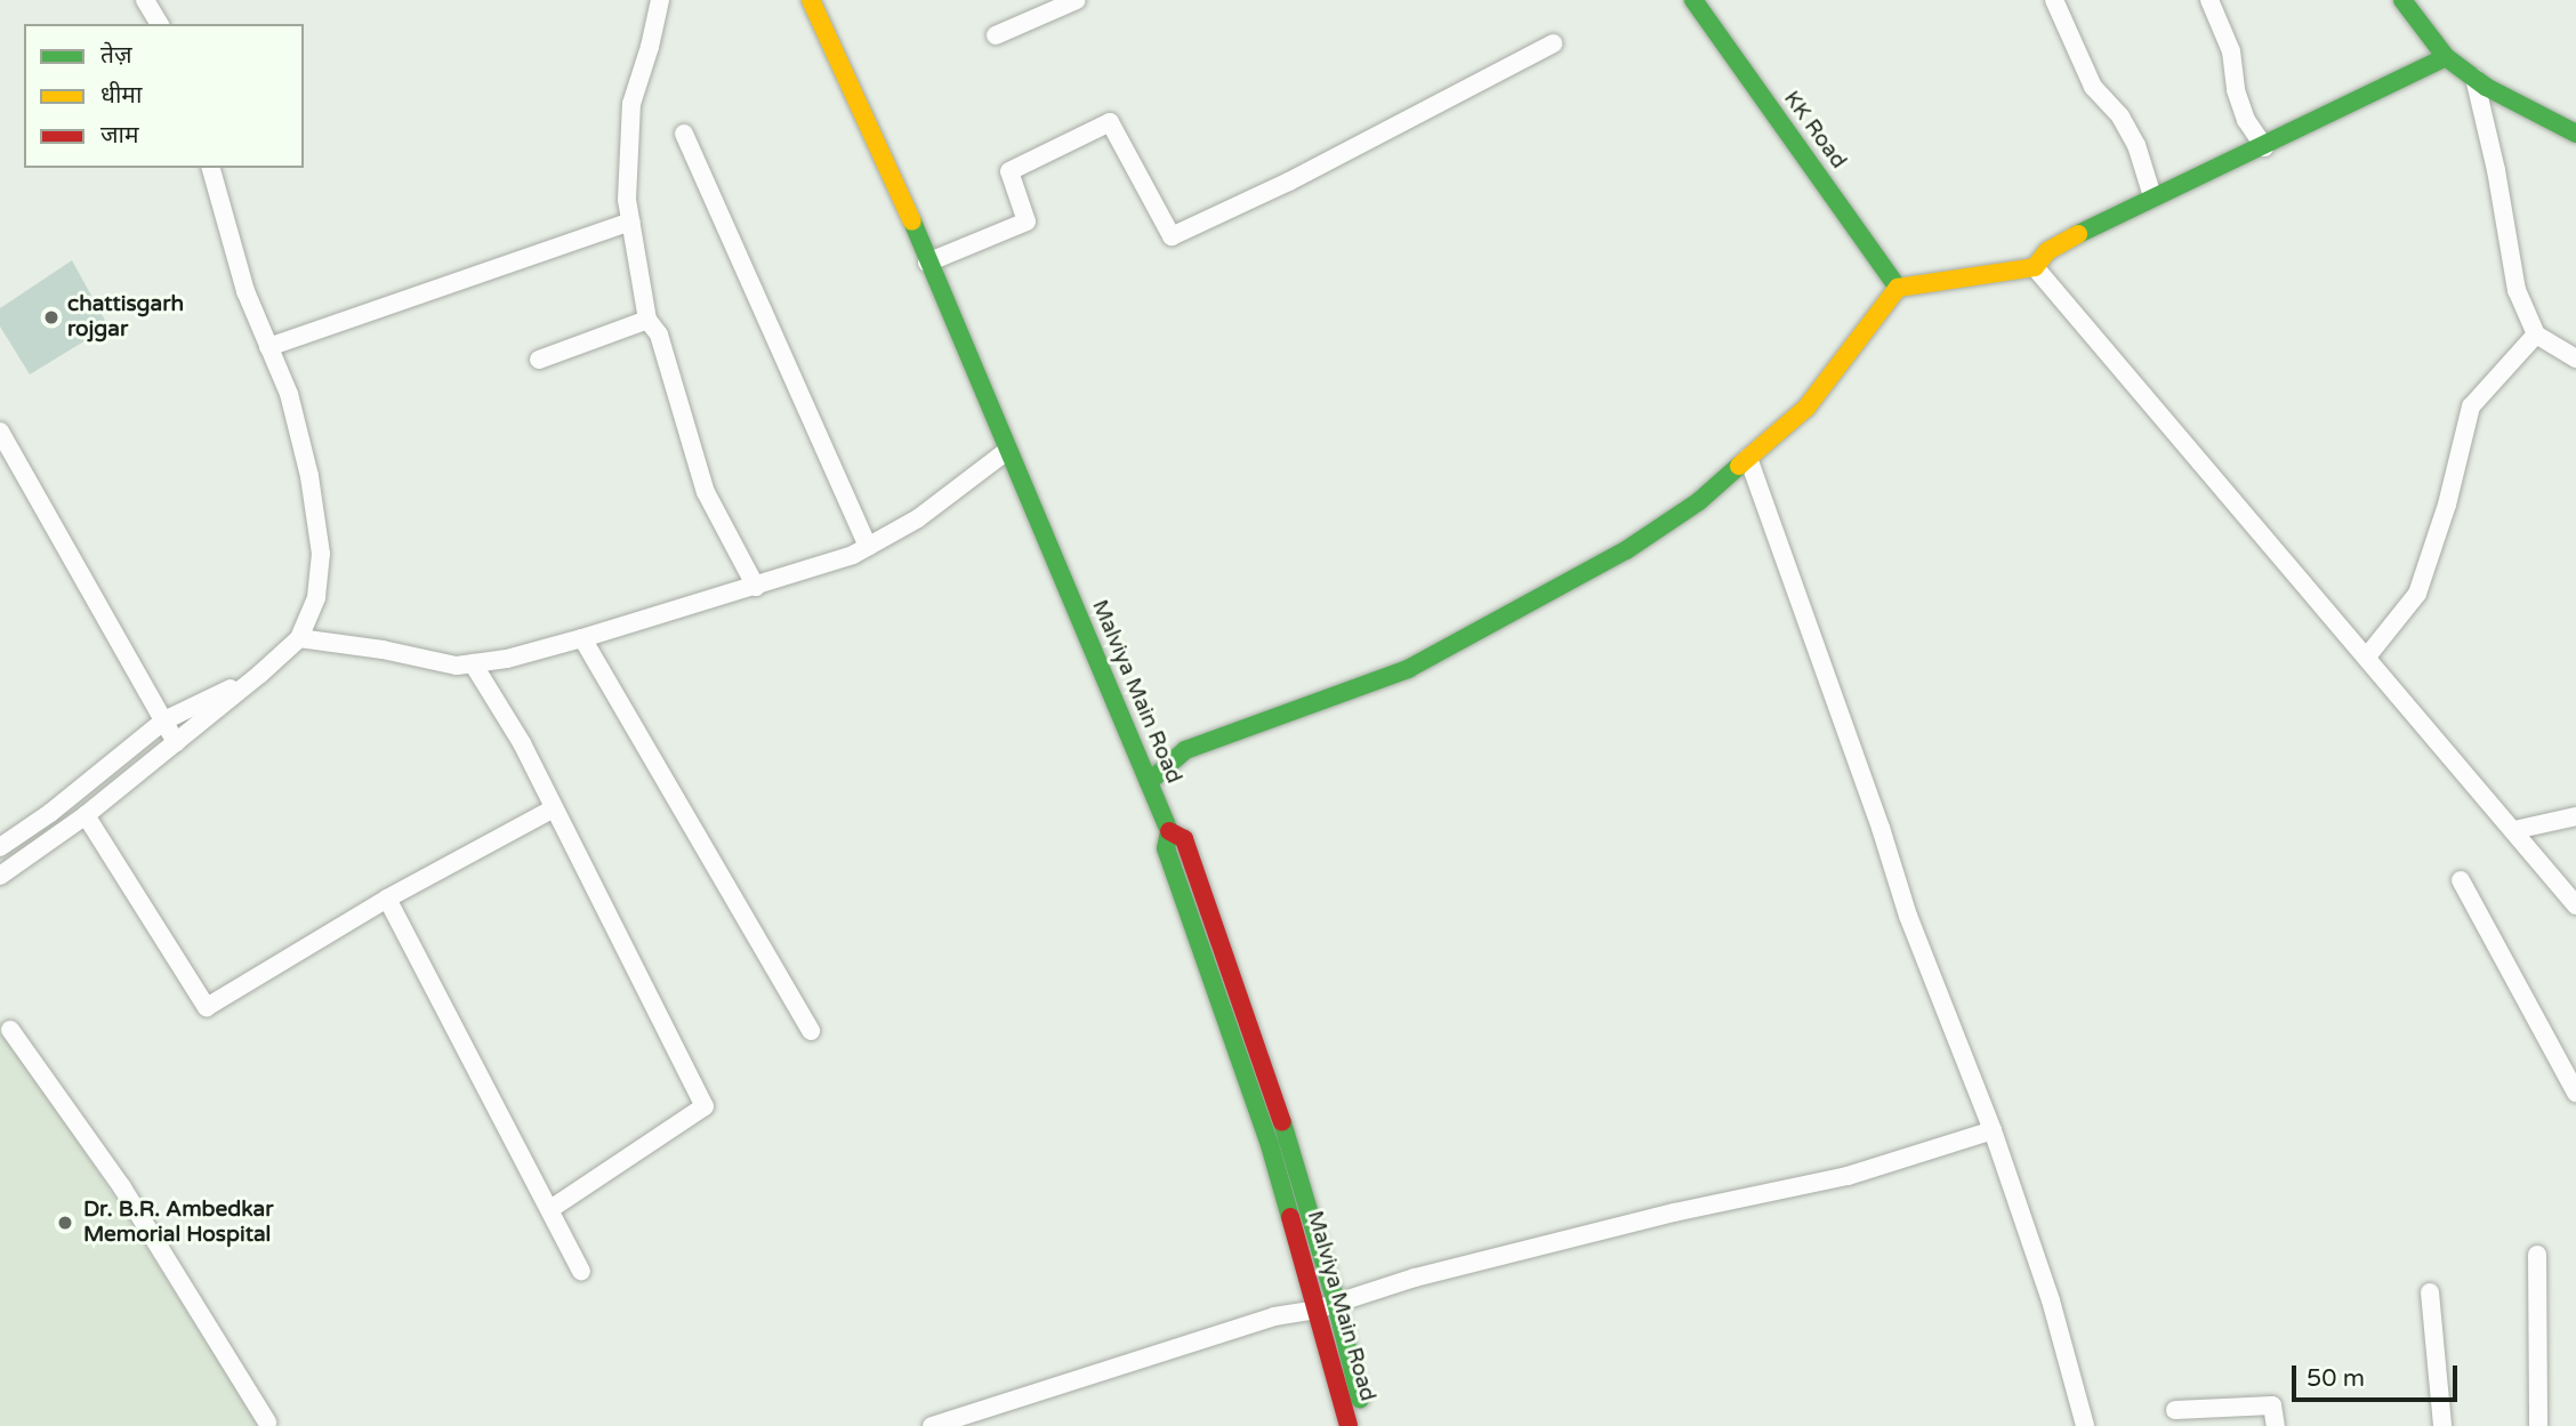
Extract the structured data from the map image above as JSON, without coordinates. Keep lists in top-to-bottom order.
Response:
{
  "streets": {
    "street": ["KK Road", "Malviya Main Road"]
  },
  "places": ["chattisgarh rojgar", "Dr. B.R. Ambedkar Memorial Hospital"],
  "legend": ["तेज़", "धीमा", "जाम"],
  "scale_bar": "50 m"
}
